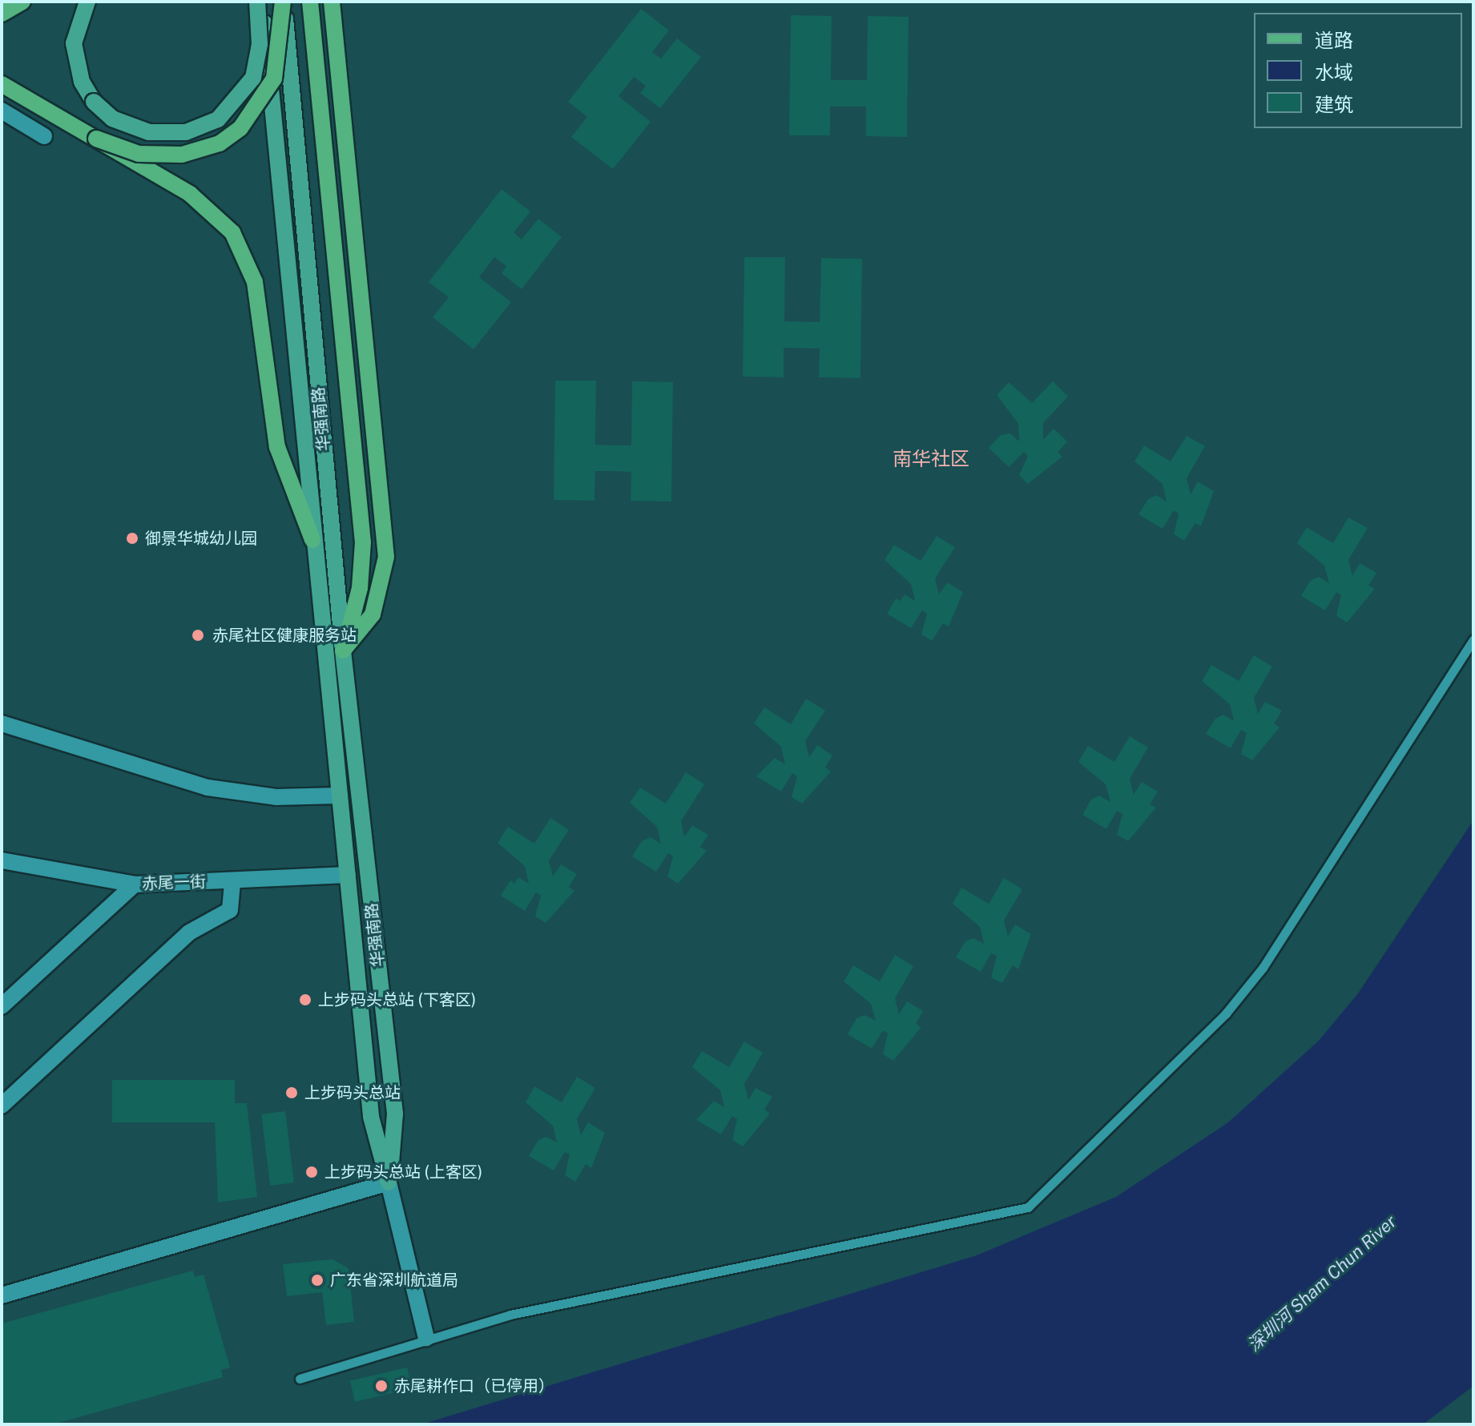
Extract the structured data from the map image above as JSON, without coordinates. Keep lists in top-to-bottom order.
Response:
{
  "streets": {
    "main road": ["华强南路"],
    "street": ["赤尾一街"]
  },
  "crossings": [
    ["华强南路", "赤尾一街"]
  ],
  "districts": ["南华社区"],
  "water": ["深圳河 Sham Chun River"],
  "places": [
    "御景华城幼儿园",
    "赤尾社区健康服务站",
    "上步码头总站 (下客区)",
    "上步码头总站",
    "上步码头总站 (上客区)",
    "广东省深圳航道局",
    "赤尾耕作口（已停用）"
  ],
  "legend": ["道路", "水域", "建筑"]
}
